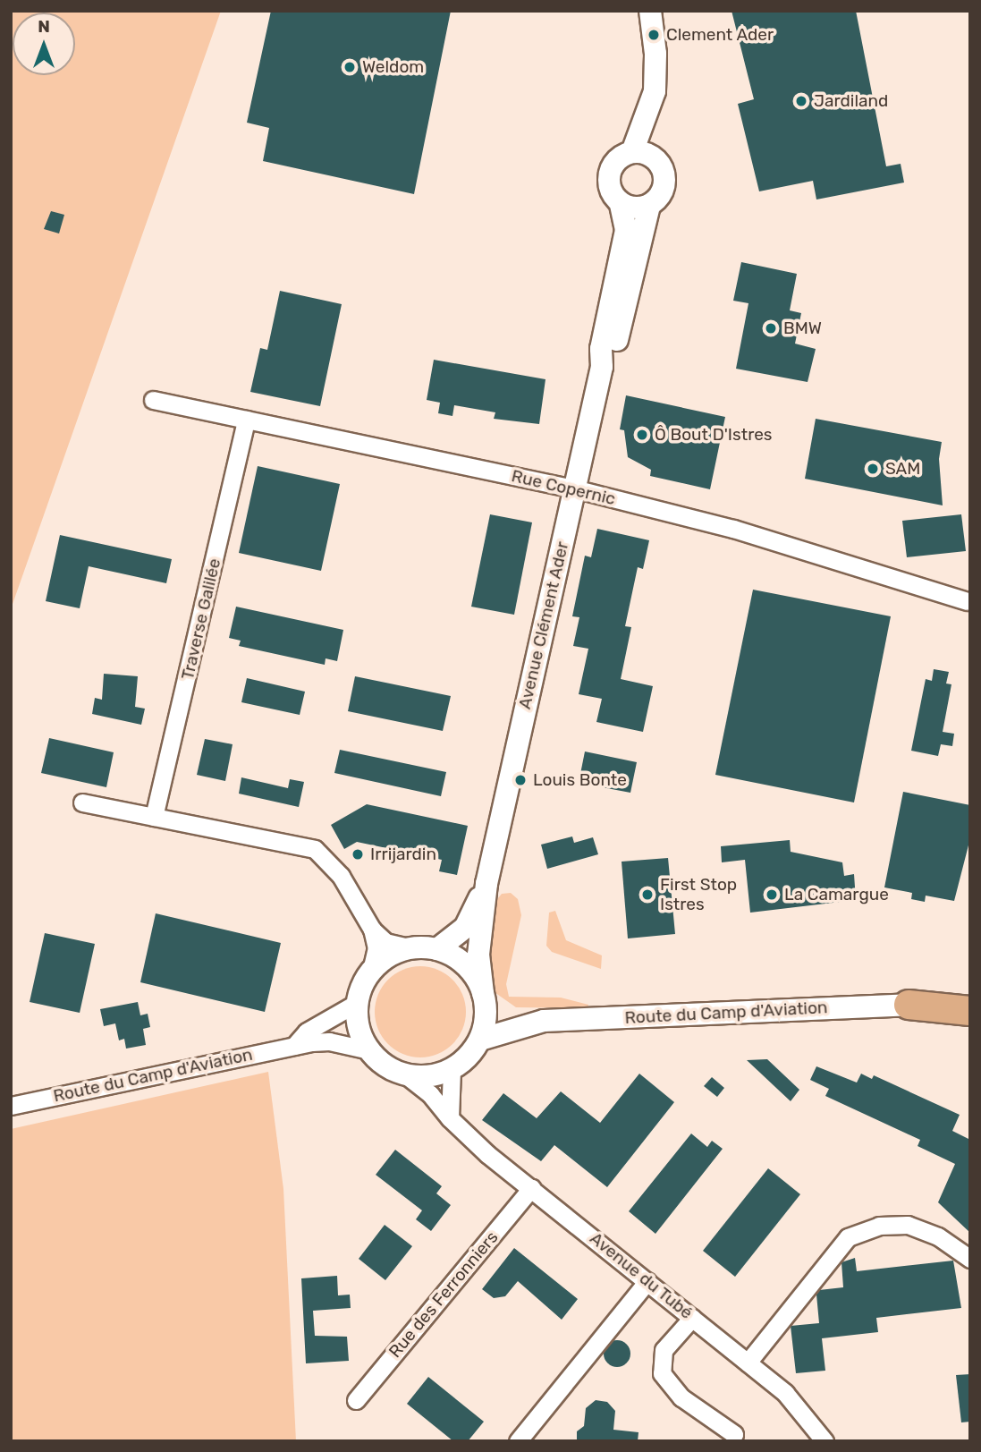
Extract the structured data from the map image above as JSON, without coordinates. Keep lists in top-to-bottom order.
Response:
{
  "streets": {
    "street": [
      "Rue Copernic",
      "Traverse Galilée",
      "Avenue Clément Ader",
      "Route du Camp d'Aviation",
      "Avenue du Tubé",
      "Rue des Ferronniers"
    ]
  },
  "crossings": [
    ["Rue Copernic", "Traverse Galilée"],
    ["Rue Copernic", "Avenue Clément Ader"],
    ["Avenue Clément Ader", "Route du Camp d'Aviation"],
    ["Avenue Clément Ader", "Avenue du Tubé"],
    ["Route du Camp d'Aviation", "Avenue du Tubé"],
    ["Avenue du Tubé", "Rue des Ferronniers"]
  ],
  "places": [
    "Clement Ader",
    "Weldom",
    "Jardiland",
    "BMW",
    "Ô Bout D'Istres",
    "SAM",
    "Louis Bonte",
    "Irrijardin",
    "First Stop Istres",
    "La Camargue"
  ],
  "north": "top"
}
